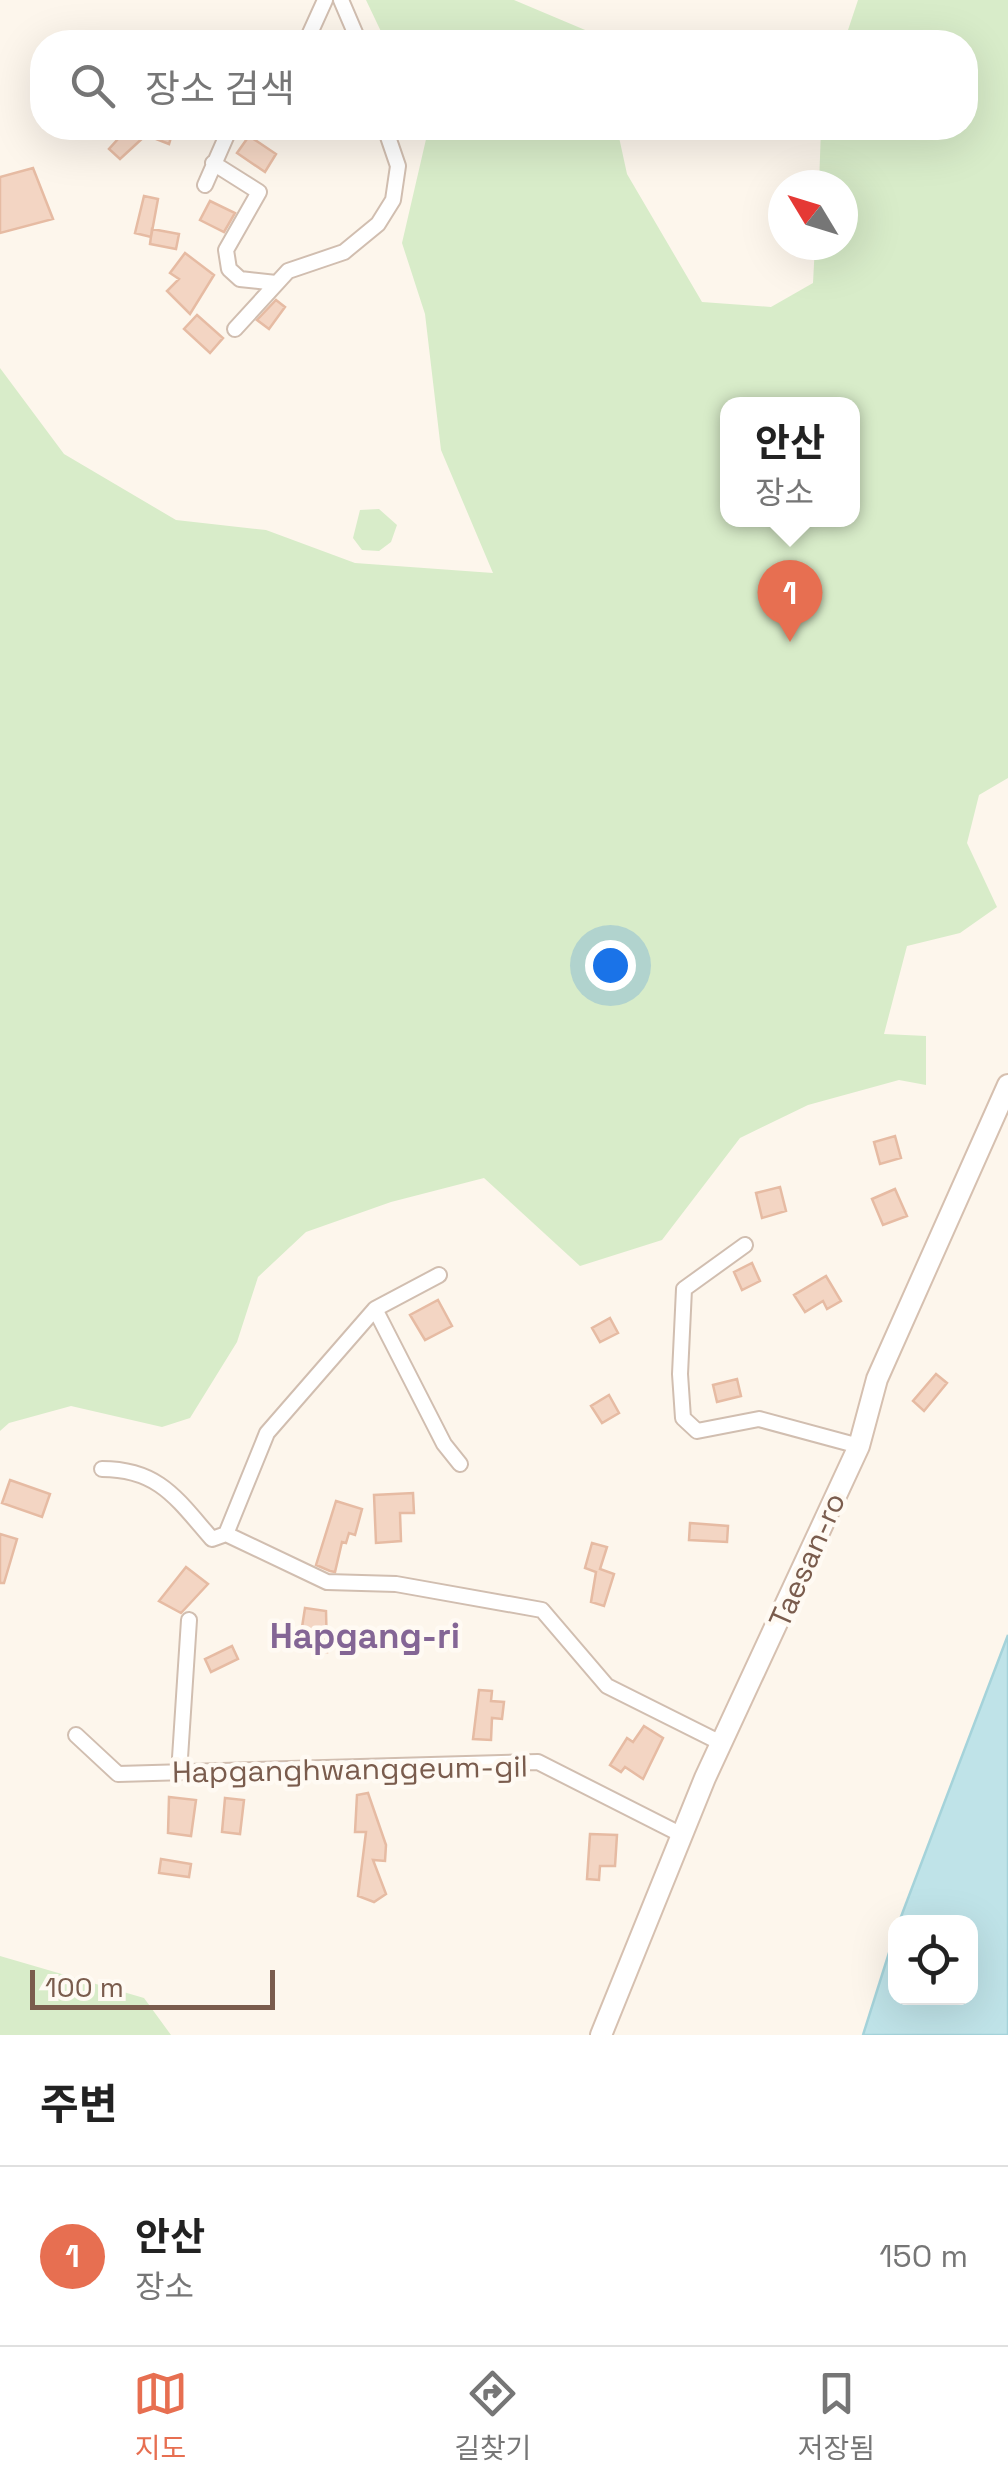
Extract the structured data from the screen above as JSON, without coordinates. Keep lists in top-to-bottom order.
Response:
{
  "streets": {
    "street": ["Taesan-ro", "Hapganghwanggeum-gil"]
  },
  "crossings": [
    ["Taesan-ro", "Hapganghwanggeum-gil"]
  ],
  "districts": ["Hapgang-ri"],
  "scale_bar": "100 m",
  "north": "top left",
  "page": {
    "search": "장소 검색",
    "popup": ["안산", "장소"],
    "pins": "1",
    "scale": "100 m",
    "heading": "주변",
    "list": [
      {
        "mark": "1",
        "name": "안산",
        "note": "장소",
        "value": "150 m"
      }
    ],
    "nav": ["지도", "길찾기", "저장됨"]
  }
}
